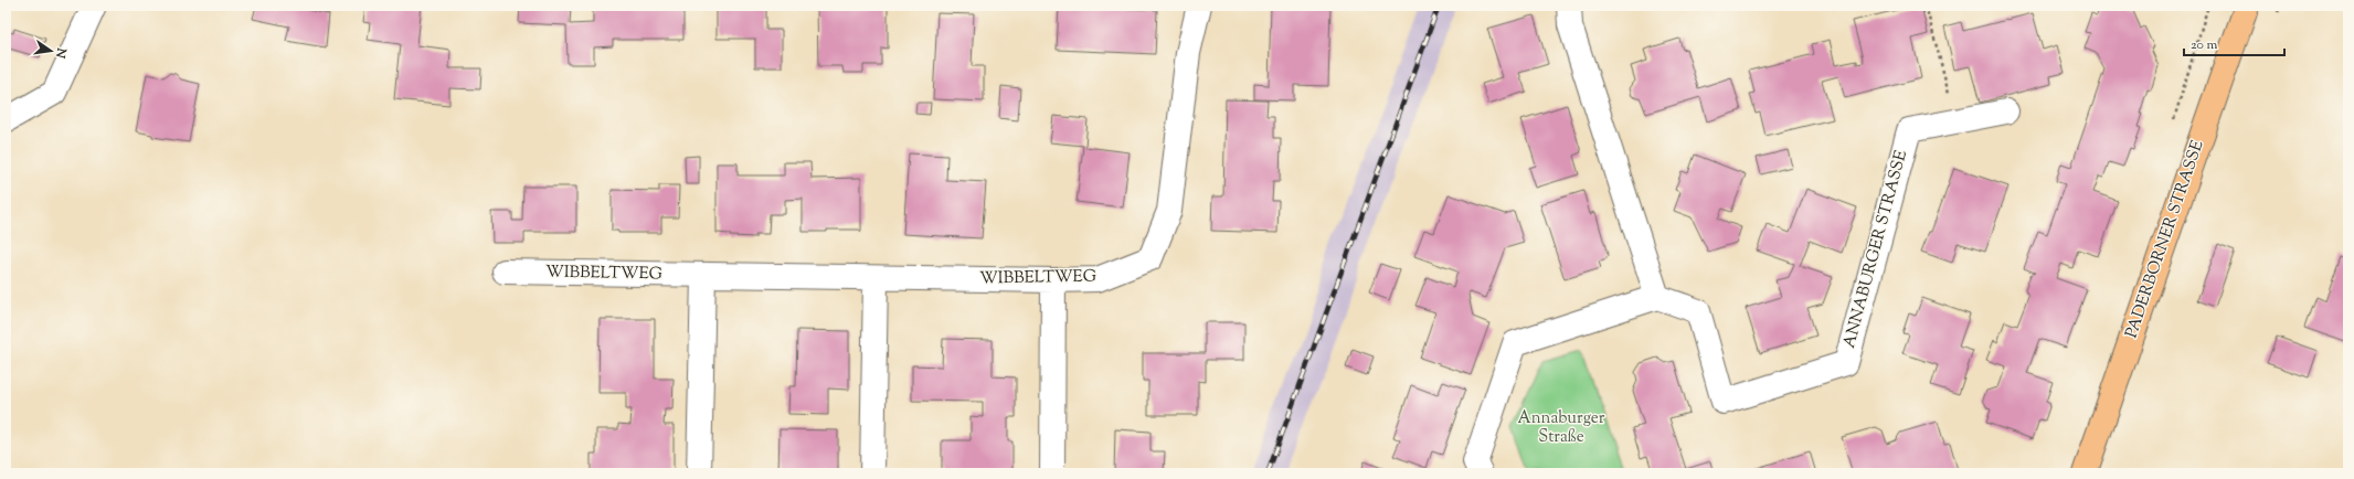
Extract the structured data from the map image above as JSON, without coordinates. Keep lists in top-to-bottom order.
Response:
{
  "streets": {
    "main road": ["PADERBORNER STRASSE"],
    "street": ["ANNABURGER STRASSE", "WIBBELTWEG"]
  },
  "parks": ["Annaburger Straße"],
  "scale_bar": "20 m",
  "north": "right"
}
